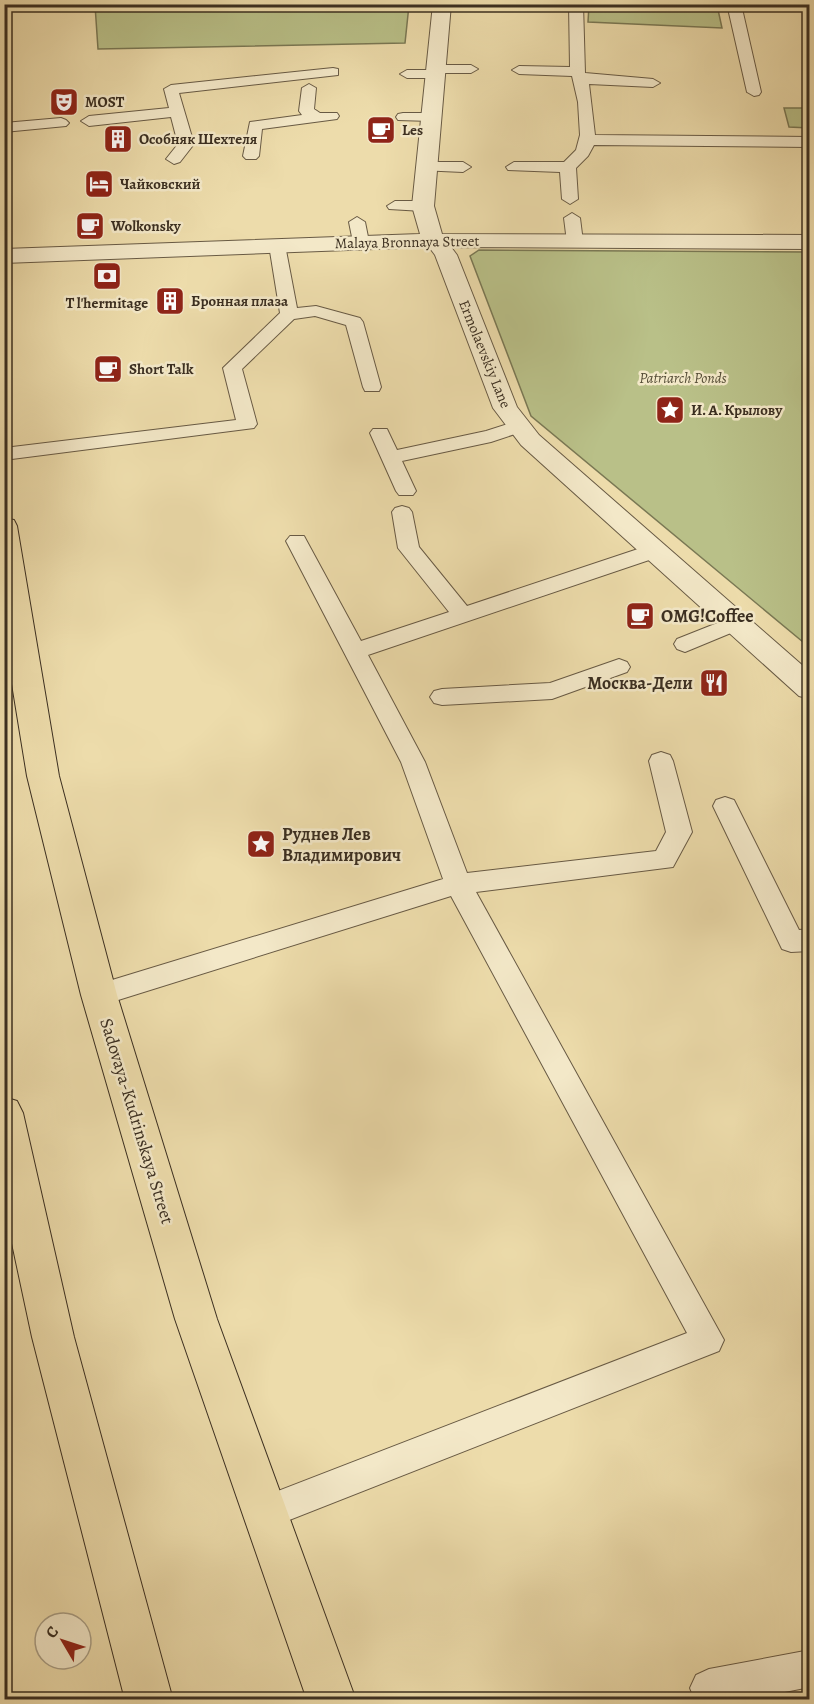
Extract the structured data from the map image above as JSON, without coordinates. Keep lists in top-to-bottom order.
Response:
{
  "streets": {
    "main road": ["Sadovaya-Kudrinskaya Street"],
    "street": ["Malaya Bronnaya Street", "Ermolaevskiy Lane"]
  },
  "crossings": [
    ["Malaya Bronnaya Street", "Ermolaevskiy Lane"]
  ],
  "parks": ["Patriarch Ponds"],
  "places": {
    "theatre": ["MOST"],
    "cafe": [
      "Les",
      "Wolkonsky",
      "Short Talk",
      "OMG!Coffee"
    ],
    "building": ["Особняк Шехтеля", "Бронная плаза"],
    "hotel": ["Чайковский"],
    "bank": ["Т l'hermitage"],
    "place": ["И. А. Крылову", "Руднев Лев Владимирович"],
    "restaurant": ["Москва-Дели"]
  },
  "north": "top left"
}
